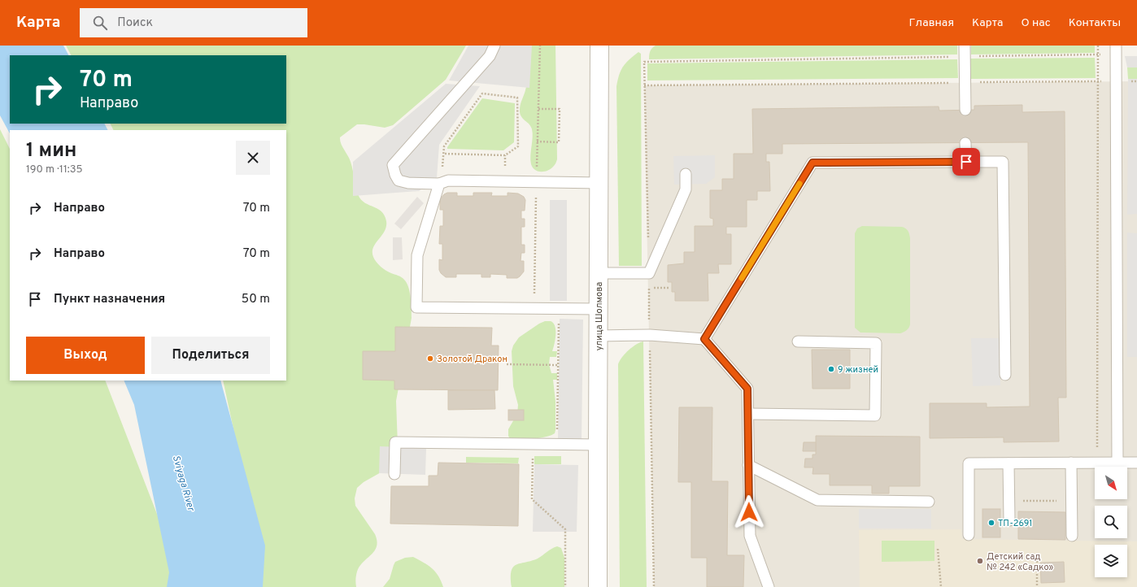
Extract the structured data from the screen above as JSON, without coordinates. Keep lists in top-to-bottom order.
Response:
{
  "streets": {
    "street": ["улица Шолмова"]
  },
  "water": ["Sviyaga River"],
  "places": [
    "Золотой Дракон",
    "9 жизней",
    "ТП-2691",
    "Детский сад № 242 «Садко»"
  ],
  "north": "bottom right",
  "page": {
    "header": "Карта",
    "search": "Поиск",
    "nav": [
      "Главная",
      "Карта",
      "О нас",
      "Контакты"
    ],
    "turn": ["70 m", "Направо"],
    "heading": ["1 мин", "190 m · 11:35"],
    "list": [
      {
        "name": "Направо",
        "value": "70 m"
      },
      {
        "name": "Направо",
        "value": "70 m"
      },
      {
        "name": "Пункт назначения",
        "value": "50 m"
      }
    ],
    "buttons": ["Выход", "Поделиться"]
  }
}
